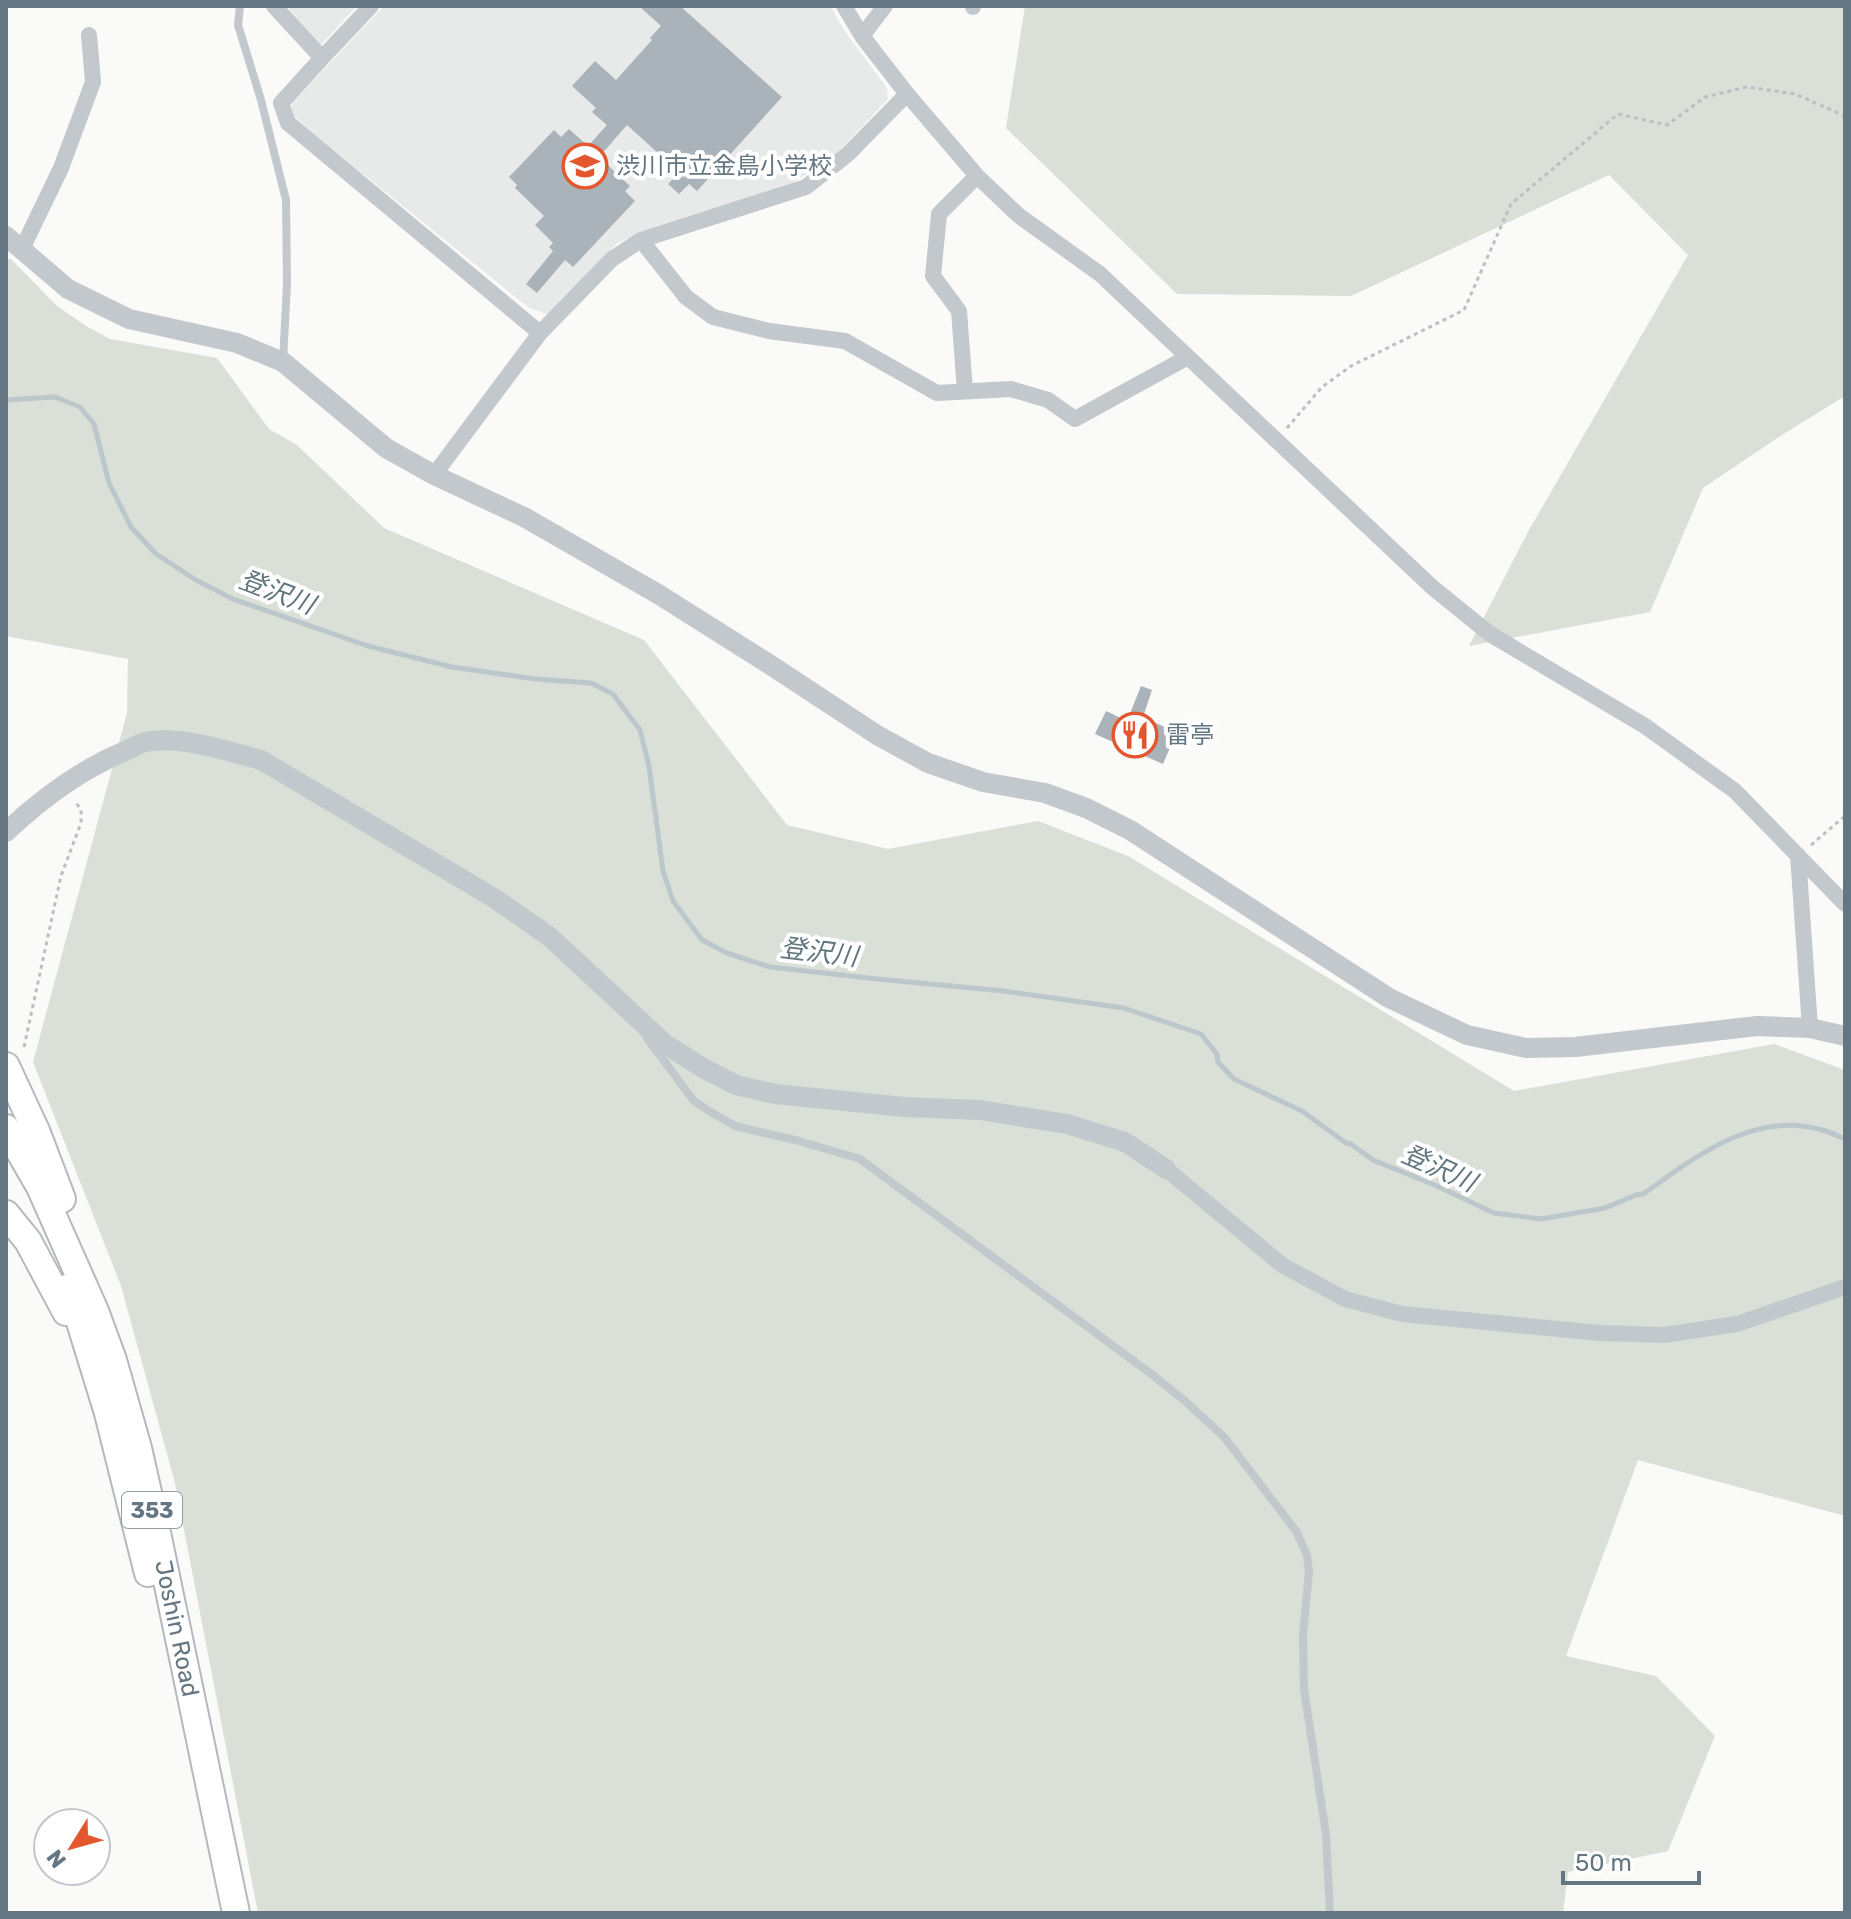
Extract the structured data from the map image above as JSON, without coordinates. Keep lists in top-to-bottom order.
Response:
{
  "streets": {
    "highway": ["353", "Joshin Road"]
  },
  "water": ["登沢川"],
  "places": {
    "school or university": ["渋川市立金島小学校"],
    "restaurant": ["雷亭"]
  },
  "scale_bar": "50 m",
  "north": "bottom left"
}
